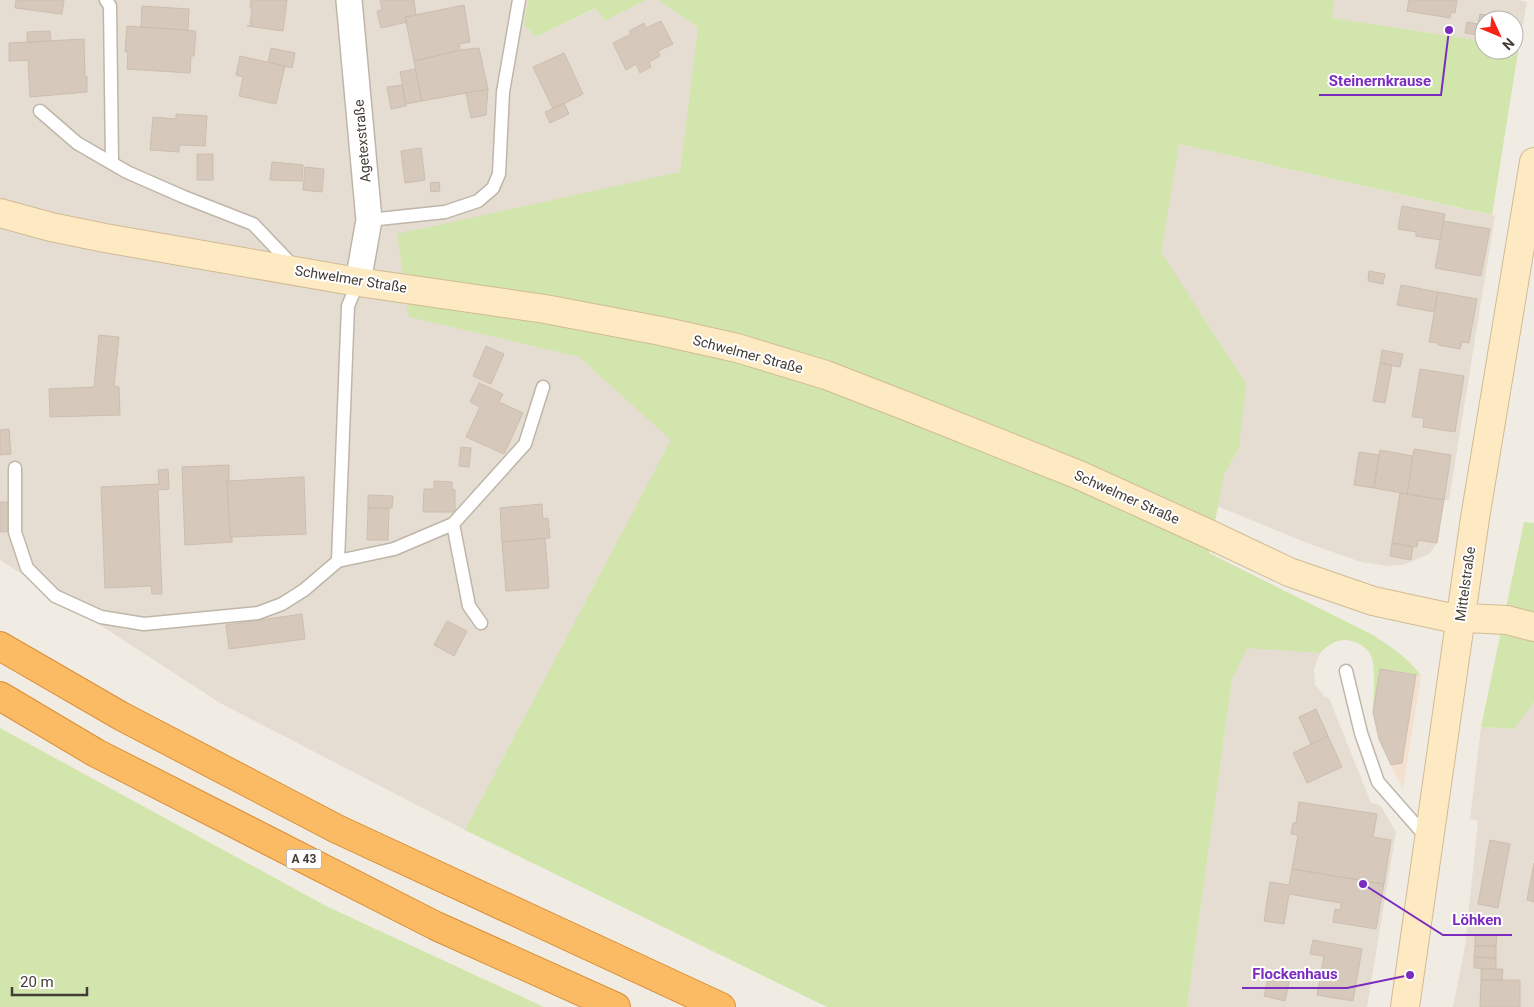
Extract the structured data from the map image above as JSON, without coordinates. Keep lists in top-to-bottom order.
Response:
{
  "streets": {
    "highway": ["A 43"],
    "main road": ["Schwelmer Straße", "Mittelstraße"],
    "street": ["Agetexstraße"]
  },
  "crossings": [
    ["Agetexstraße", "Schwelmer Straße"],
    ["Schwelmer Straße", "Mittelstraße"]
  ],
  "places": ["Steinernkrause", "Löhken", "Flockenhaus"],
  "scale_bar": "20 m",
  "north": "bottom right"
}
